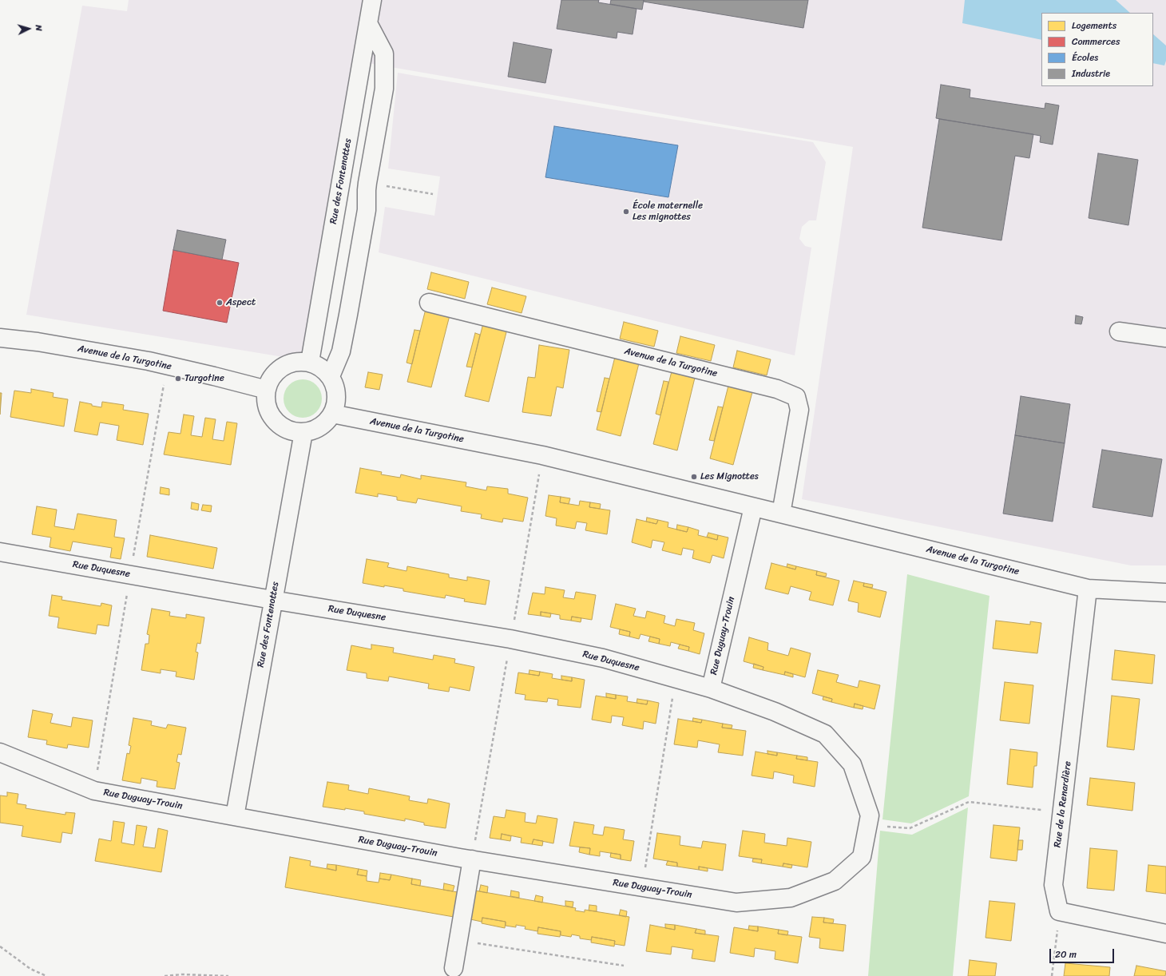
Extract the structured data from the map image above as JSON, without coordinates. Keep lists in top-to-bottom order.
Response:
{
  "streets": {
    "street": [
      "Rue des Fontenottes",
      "Avenue de la Turgotine",
      "Rue Duquesne",
      "Rue Duguay-Trouin",
      "Rue de la Renardière"
    ]
  },
  "crossings": [
    ["Rue des Fontenottes", "Avenue de la Turgotine"],
    ["Rue des Fontenottes", "Rue Duquesne"],
    ["Rue des Fontenottes", "Rue Duguay-Trouin"],
    ["Avenue de la Turgotine", "Rue Duguay-Trouin"],
    ["Avenue de la Turgotine", "Rue de la Renardière"],
    ["Rue Duquesne", "Rue Duguay-Trouin"]
  ],
  "places": [
    "École maternelle Les mignottes",
    "Aspect",
    "Turgotine",
    "Les Mignottes"
  ],
  "legend": [
    "Logements",
    "Commerces",
    "Écoles",
    "Industrie"
  ],
  "scale_bar": "20 m",
  "north": "right"
}
